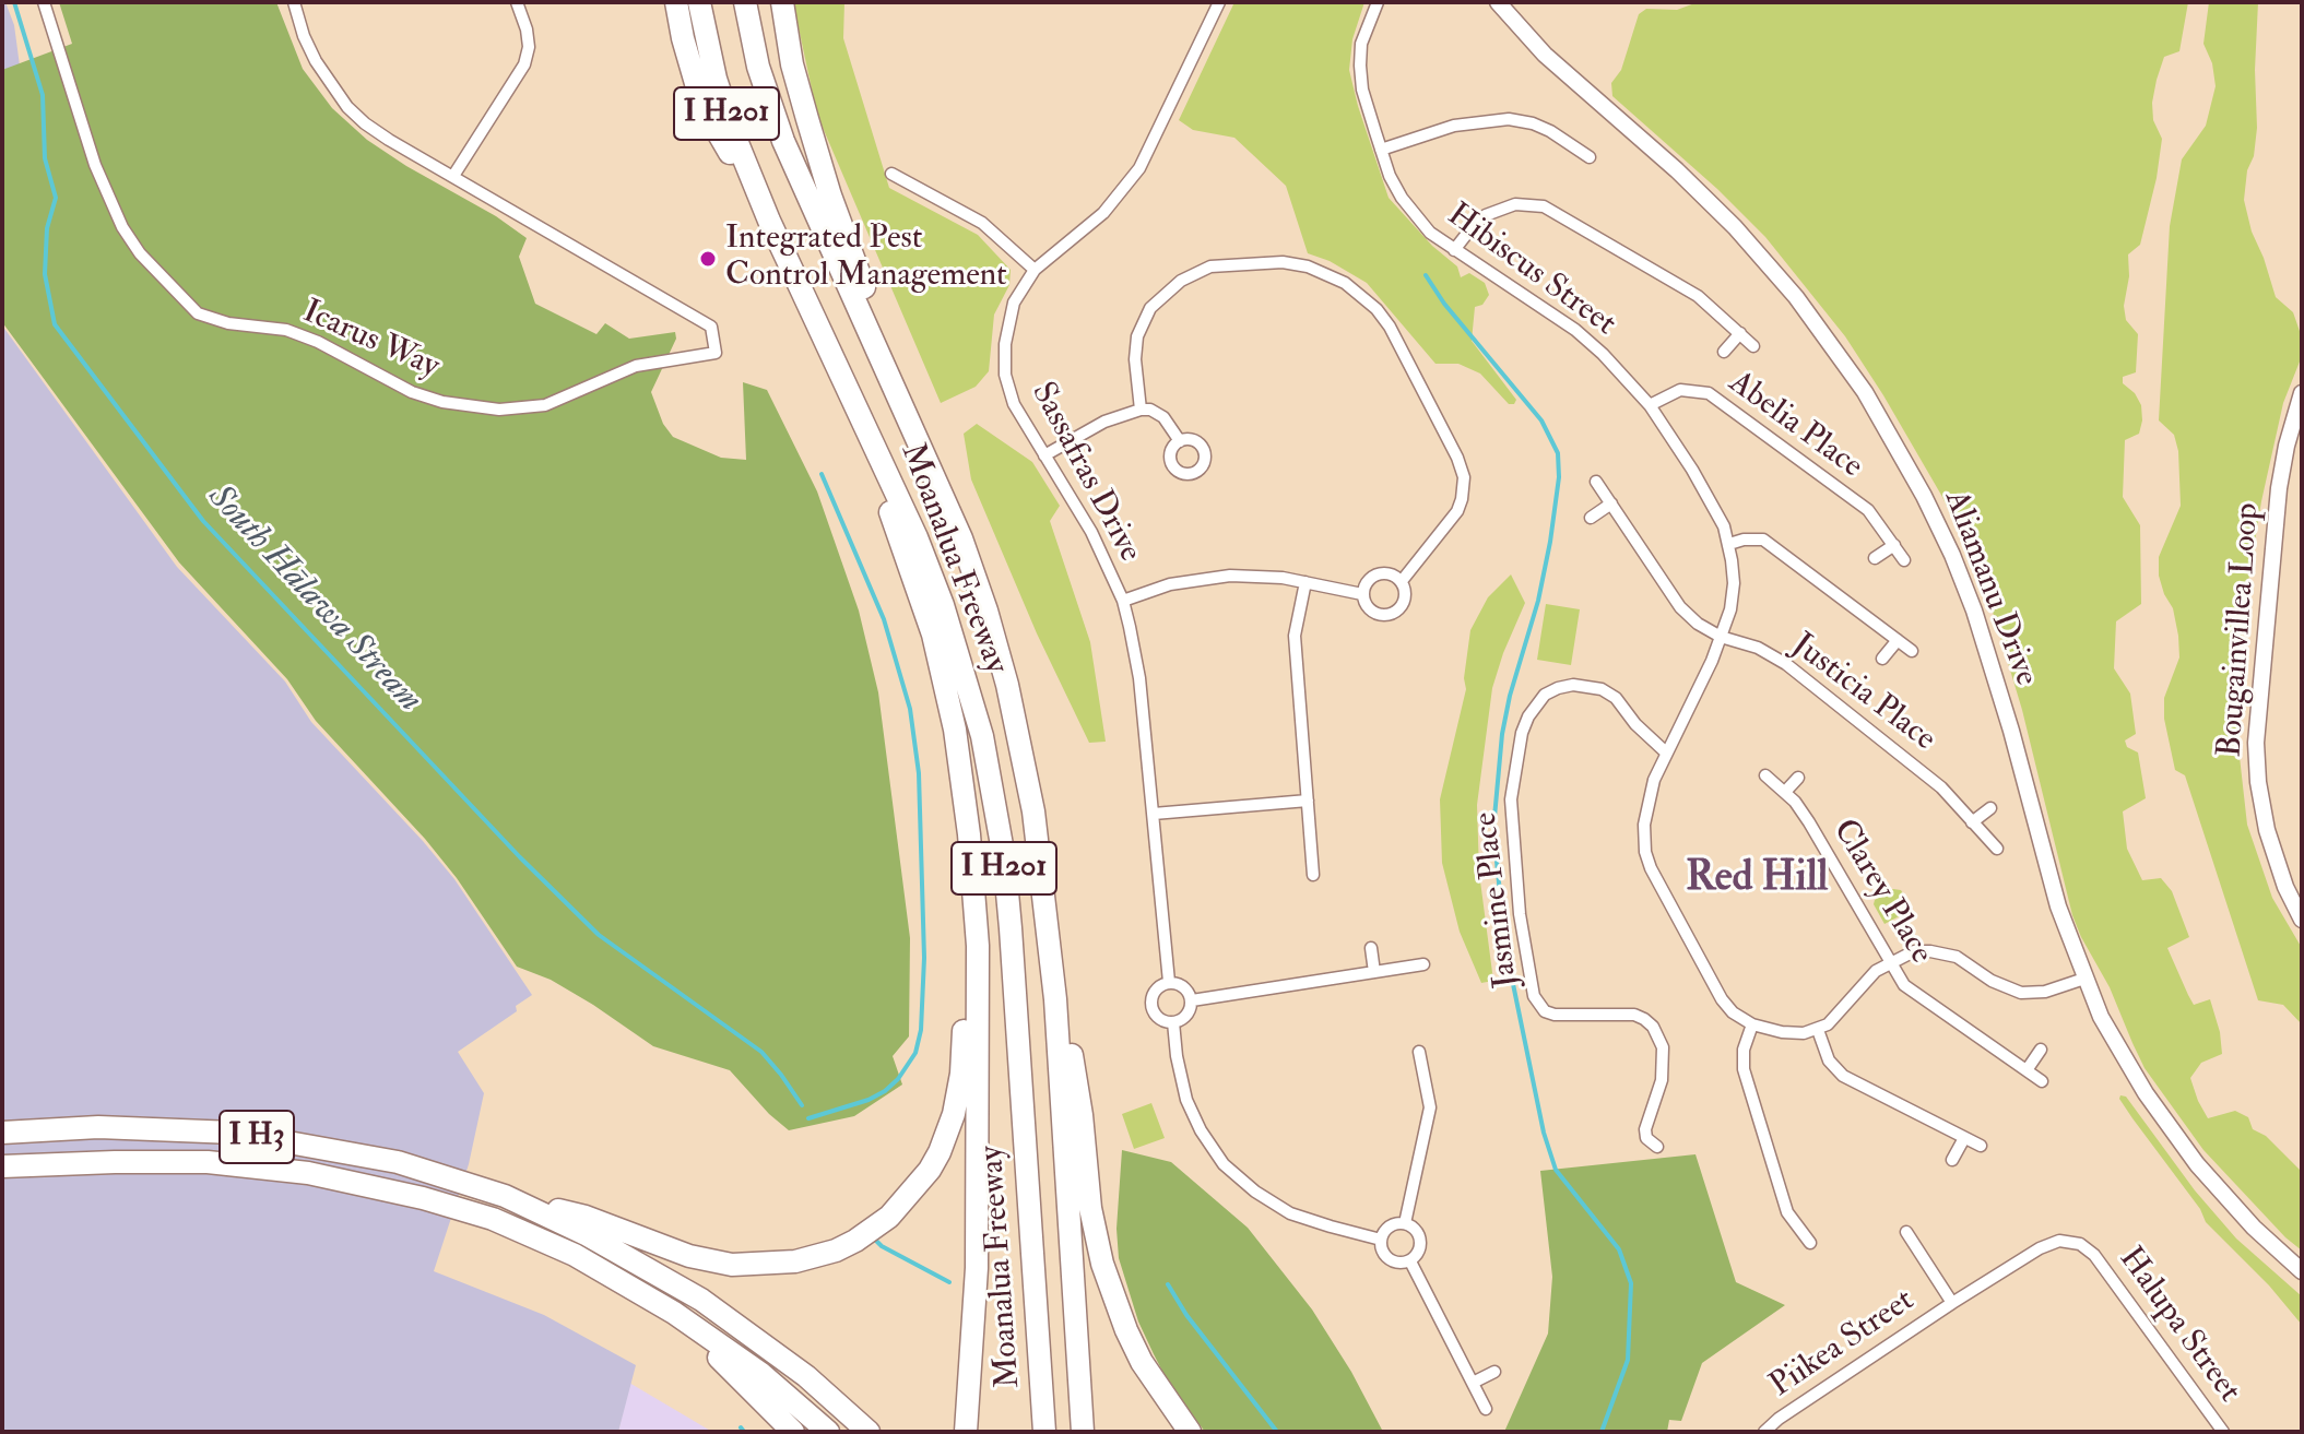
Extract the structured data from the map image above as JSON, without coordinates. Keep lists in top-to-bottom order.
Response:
{
  "streets": {
    "highway": ["I H201", "Moanalua Freeway", "I H3"],
    "street": [
      "Hibiscus Street",
      "Icarus Way",
      "Abelia Place",
      "Sassafras Drive",
      "Aliamanu Drive",
      "Bougainvillea Loop",
      "Justicia Place",
      "Clarey Place",
      "Jasmine Place",
      "Halupa Street",
      "Piikea Street"
    ]
  },
  "crossings": [
    ["Hibiscus Street", "Abelia Place"],
    ["Hibiscus Street", "Justicia Place"],
    ["Hibiscus Street", "Jasmine Place"],
    ["Halupa Street", "Piikea Street"]
  ],
  "districts": ["Red Hill"],
  "water": ["South Hālawa Stream"],
  "places": ["Integrated Pest Control Management"]
}
